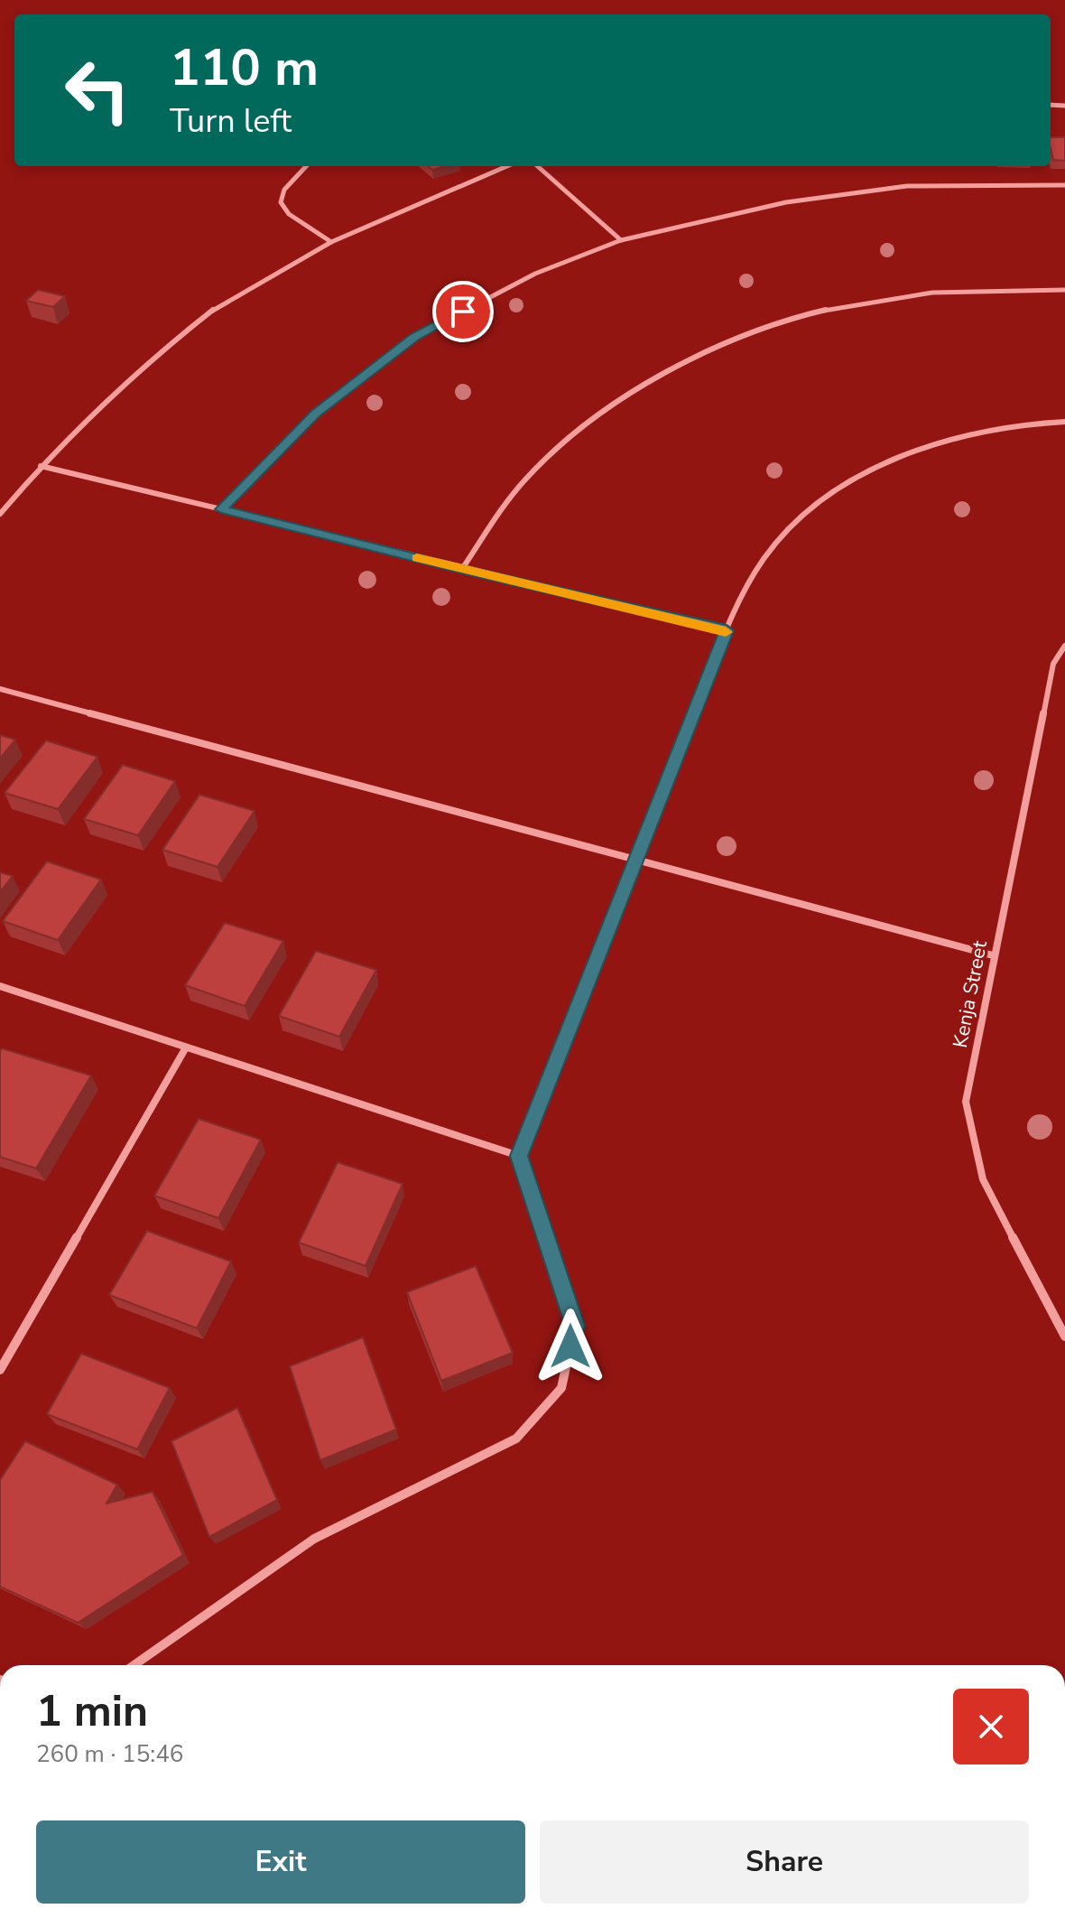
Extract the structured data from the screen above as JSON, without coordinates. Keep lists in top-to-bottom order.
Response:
{
  "streets": {
    "street": ["Kenja Street"]
  },
  "page": {
    "turn": ["110 m", "Turn left"],
    "heading": ["1 min", "260 m · 15:46"],
    "buttons": ["Exit", "Share"]
  }
}
